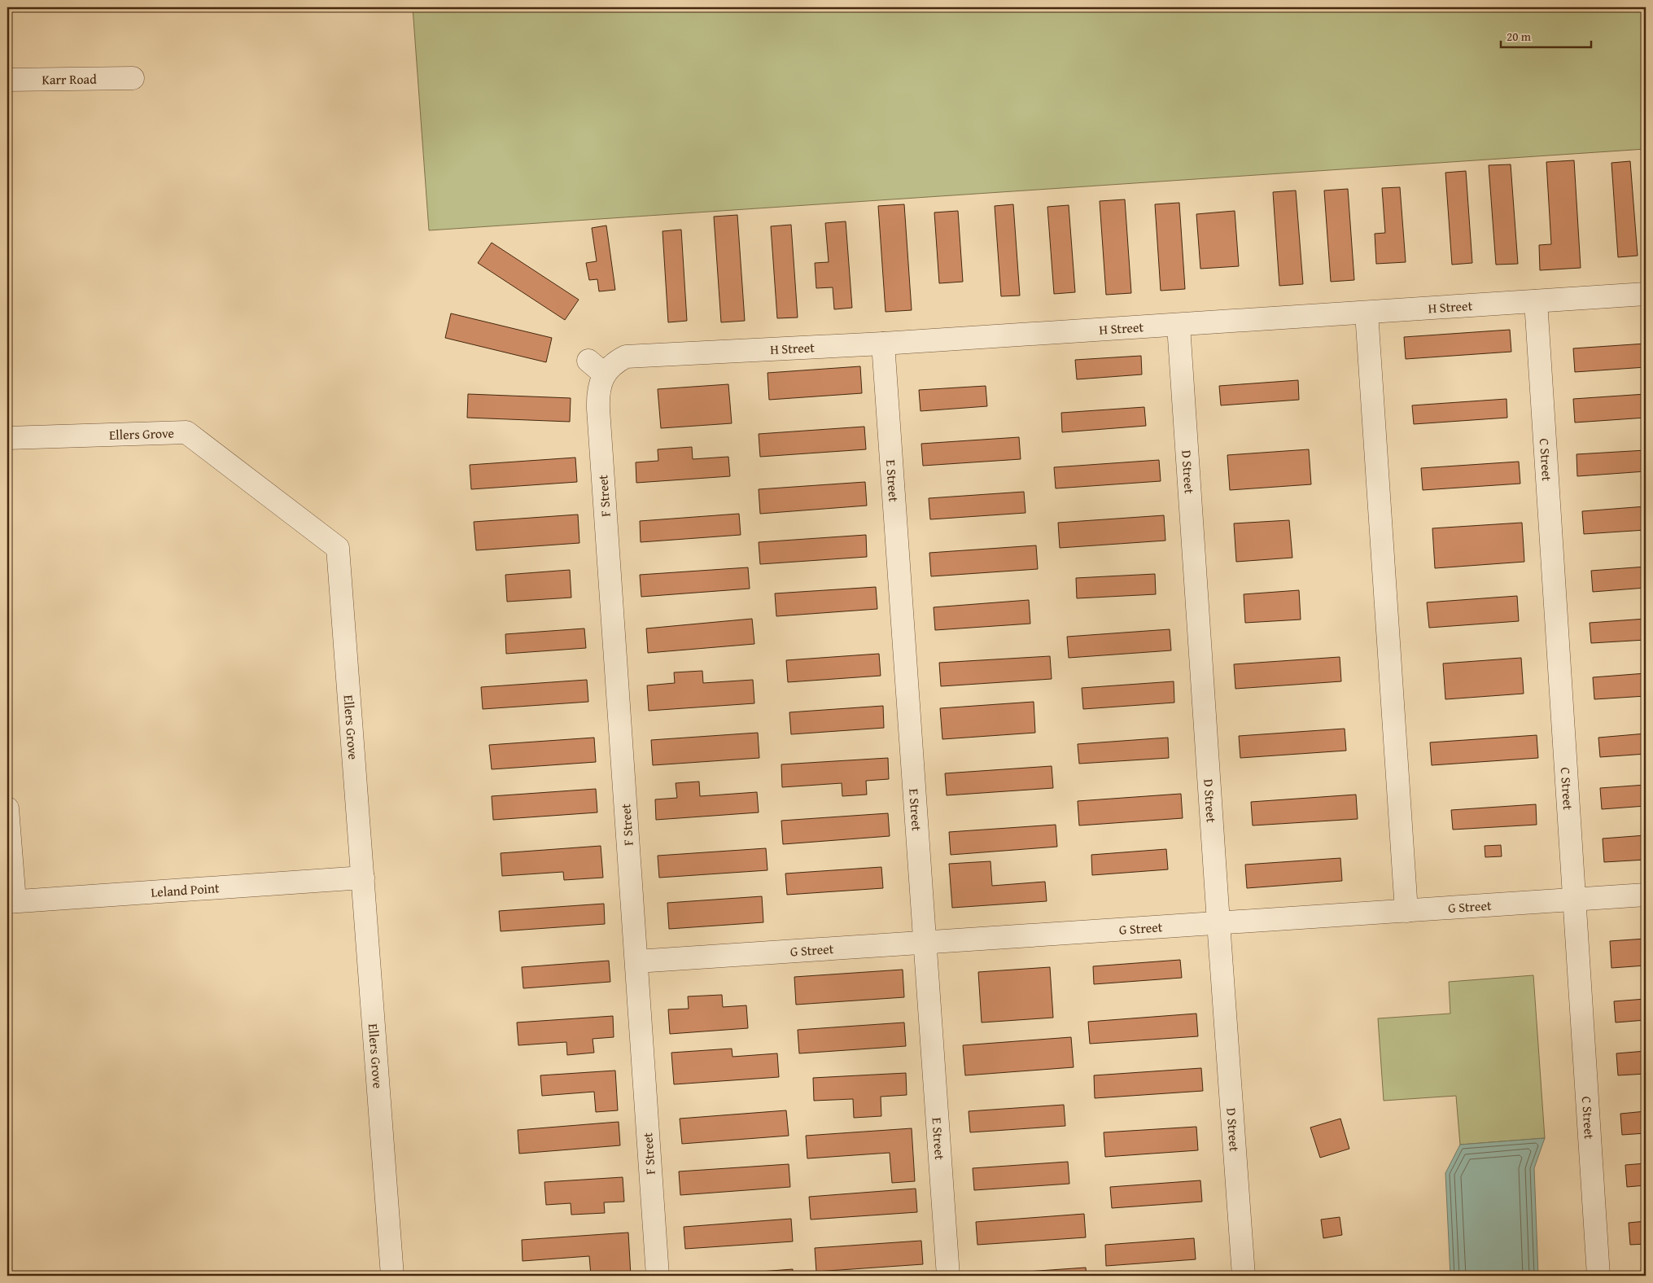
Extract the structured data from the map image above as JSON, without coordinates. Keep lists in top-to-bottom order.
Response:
{
  "streets": {
    "street": [
      "Karr Road",
      "H Street",
      "Ellers Grove",
      "C Street",
      "D Street",
      "E Street",
      "F Street",
      "Leland Point",
      "G Street"
    ]
  },
  "crossings": [
    ["H Street", "C Street"],
    ["H Street", "D Street"],
    ["H Street", "E Street"],
    ["H Street", "F Street"],
    ["Ellers Grove", "Leland Point"],
    ["C Street", "G Street"],
    ["D Street", "G Street"],
    ["E Street", "G Street"],
    ["F Street", "G Street"]
  ],
  "scale_bar": "20 m"
}
